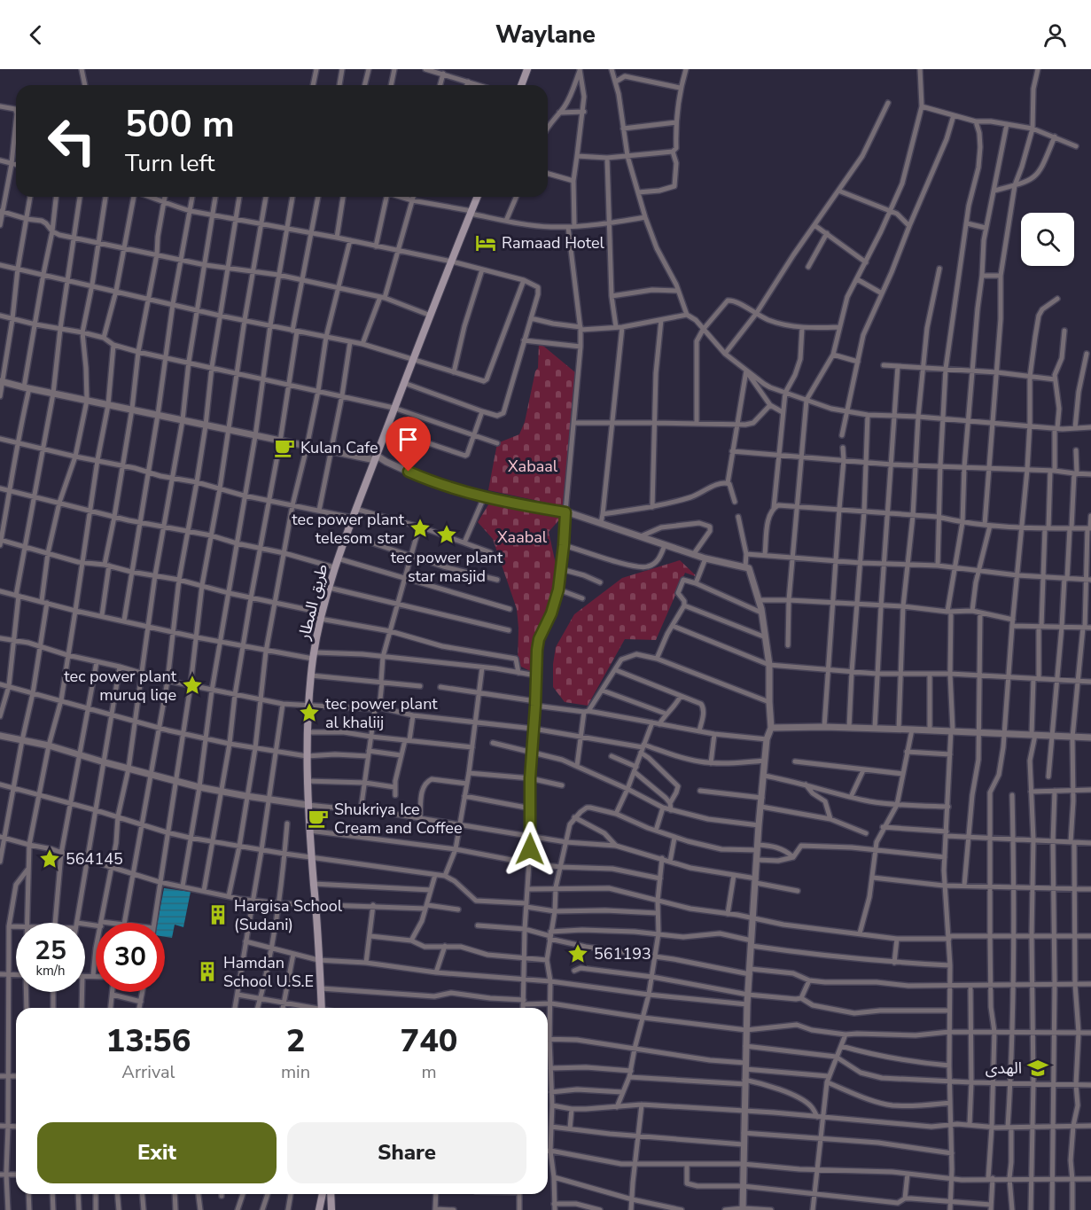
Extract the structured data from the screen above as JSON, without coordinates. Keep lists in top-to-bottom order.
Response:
{
  "streets": {
    "main road": ["طريق المطار"]
  },
  "parks": ["Xabaal", "Xaabal"],
  "places": {
    "hotel": ["Ramaad Hotel"],
    "cafe": ["Kulan Cafe", "Shukriya Ice Cream and Coffee"],
    "place": [
      "tec power plant telesom star",
      "tec power plant star masjid",
      "tec power plant muruq liqe",
      "tec power plant al khaliij",
      "564145",
      "561193"
    ],
    "building": ["Hargisa School (Sudani)", "Hamdan School U.S.E"],
    "school or university": ["الهدى"]
  },
  "page": {
    "header": "Waylane",
    "turn": ["500 m", "Turn left"],
    "speed": "25 km/h",
    "limit": "30",
    "eta": [
      "13:56",
      "Arrival",
      "2",
      "min",
      "740",
      "m"
    ],
    "buttons": ["Exit", "Share"]
  }
}
